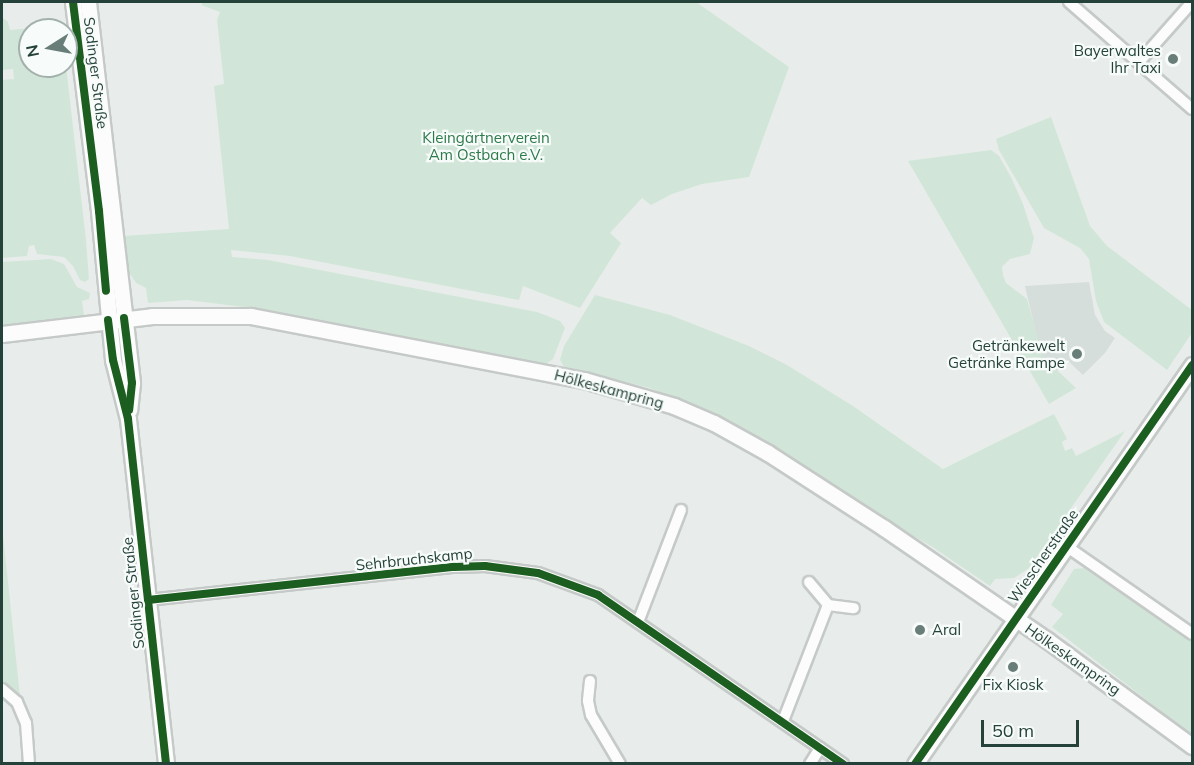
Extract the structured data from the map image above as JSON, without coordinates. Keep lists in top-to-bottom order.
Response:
{
  "streets": {
    "main road": ["Sodinger Straße", "Hölkeskampring", "Wiescherstraße"],
    "street": ["Sehrbruchskamp"]
  },
  "crossings": [
    ["Sodinger Straße", "Hölkeskampring"],
    ["Sodinger Straße", "Sehrbruchskamp"],
    ["Hölkeskampring", "Wiescherstraße"]
  ],
  "parks": ["Kleingärtnerverein Am Ostbach e.V."],
  "places": [
    "Bayerwaltes Ihr Taxi",
    "Getränkewelt Getränke Rampe",
    "Aral",
    "Fix Kiosk"
  ],
  "scale_bar": "50 m",
  "north": "left"
}
